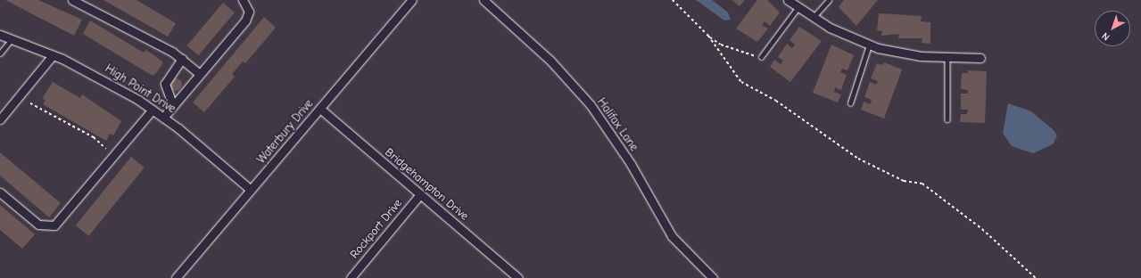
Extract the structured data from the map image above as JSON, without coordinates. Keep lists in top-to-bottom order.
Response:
{
  "streets": {
    "street": [
      "High Point Drive",
      "Halifax Lane",
      "Waterbury Drive",
      "Bridgehampton Drive",
      "Rockport Drive"
    ]
  },
  "crossings": [
    ["High Point Drive", "Waterbury Drive"],
    ["Waterbury Drive", "Bridgehampton Drive"],
    ["Bridgehampton Drive", "Rockport Drive"]
  ],
  "north": "bottom left"
}
